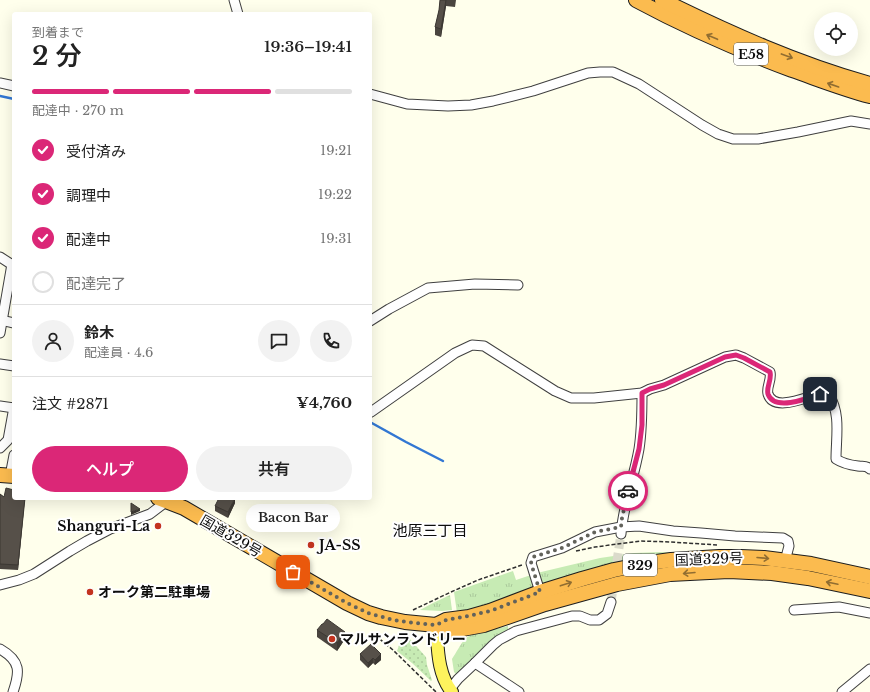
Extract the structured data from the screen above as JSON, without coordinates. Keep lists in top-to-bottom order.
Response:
{
  "streets": {
    "highway": ["E58", "国道329号", "329"]
  },
  "districts": ["池原三丁目"],
  "places": [
    "Shanguri-La",
    "JA-SS",
    "Bacon Bar",
    "オーク第二駐車場",
    "マルサンランドリー"
  ],
  "page": {
    "heading": ["2 分", "到着まで", "19:36–19:41"],
    "panel": [
      "鈴木",
      "配達員 · 4.6",
      "注文 #2871",
      "¥4,760"
    ],
    "bar": "配達中 · 270 m",
    "list": [
      ["受付済み", "19:21"],
      ["調理中", "19:22"],
      ["配達中", "19:31"],
      "配達完了"
    ],
    "buttons": ["ヘルプ", "共有"],
    "bubble": "Bacon Bar"
  }
}
